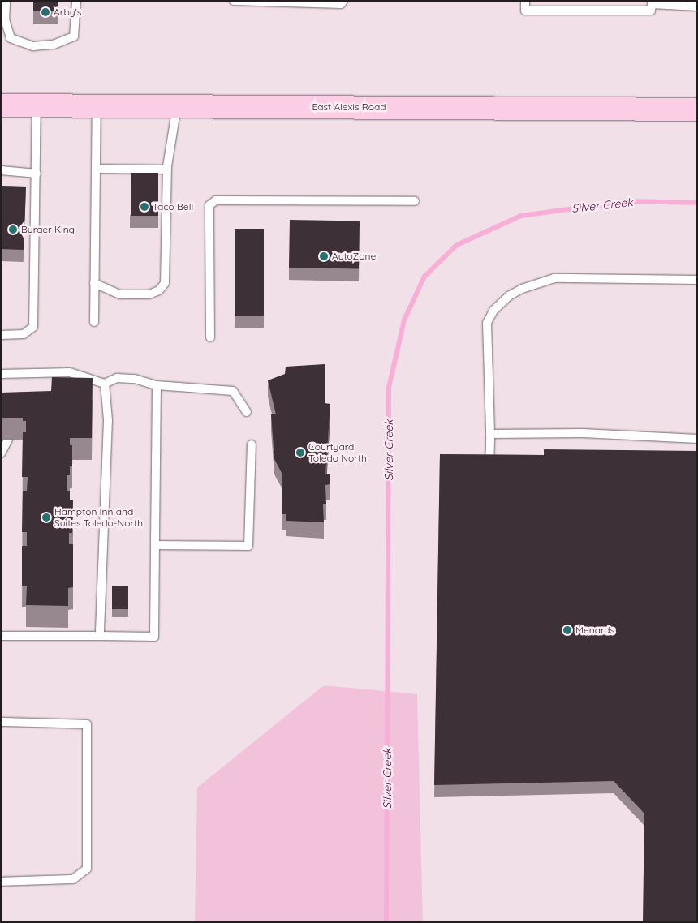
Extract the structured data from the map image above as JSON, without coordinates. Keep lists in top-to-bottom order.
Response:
{
  "streets": {
    "main road": ["East Alexis Road"]
  },
  "water": ["Silver Creek"],
  "places": [
    "Arby's",
    "Taco Bell",
    "Burger King",
    "AutoZone",
    "Courtyard Toledo North",
    "Hampton Inn and Suites Toledo-North",
    "Menards"
  ]
}
